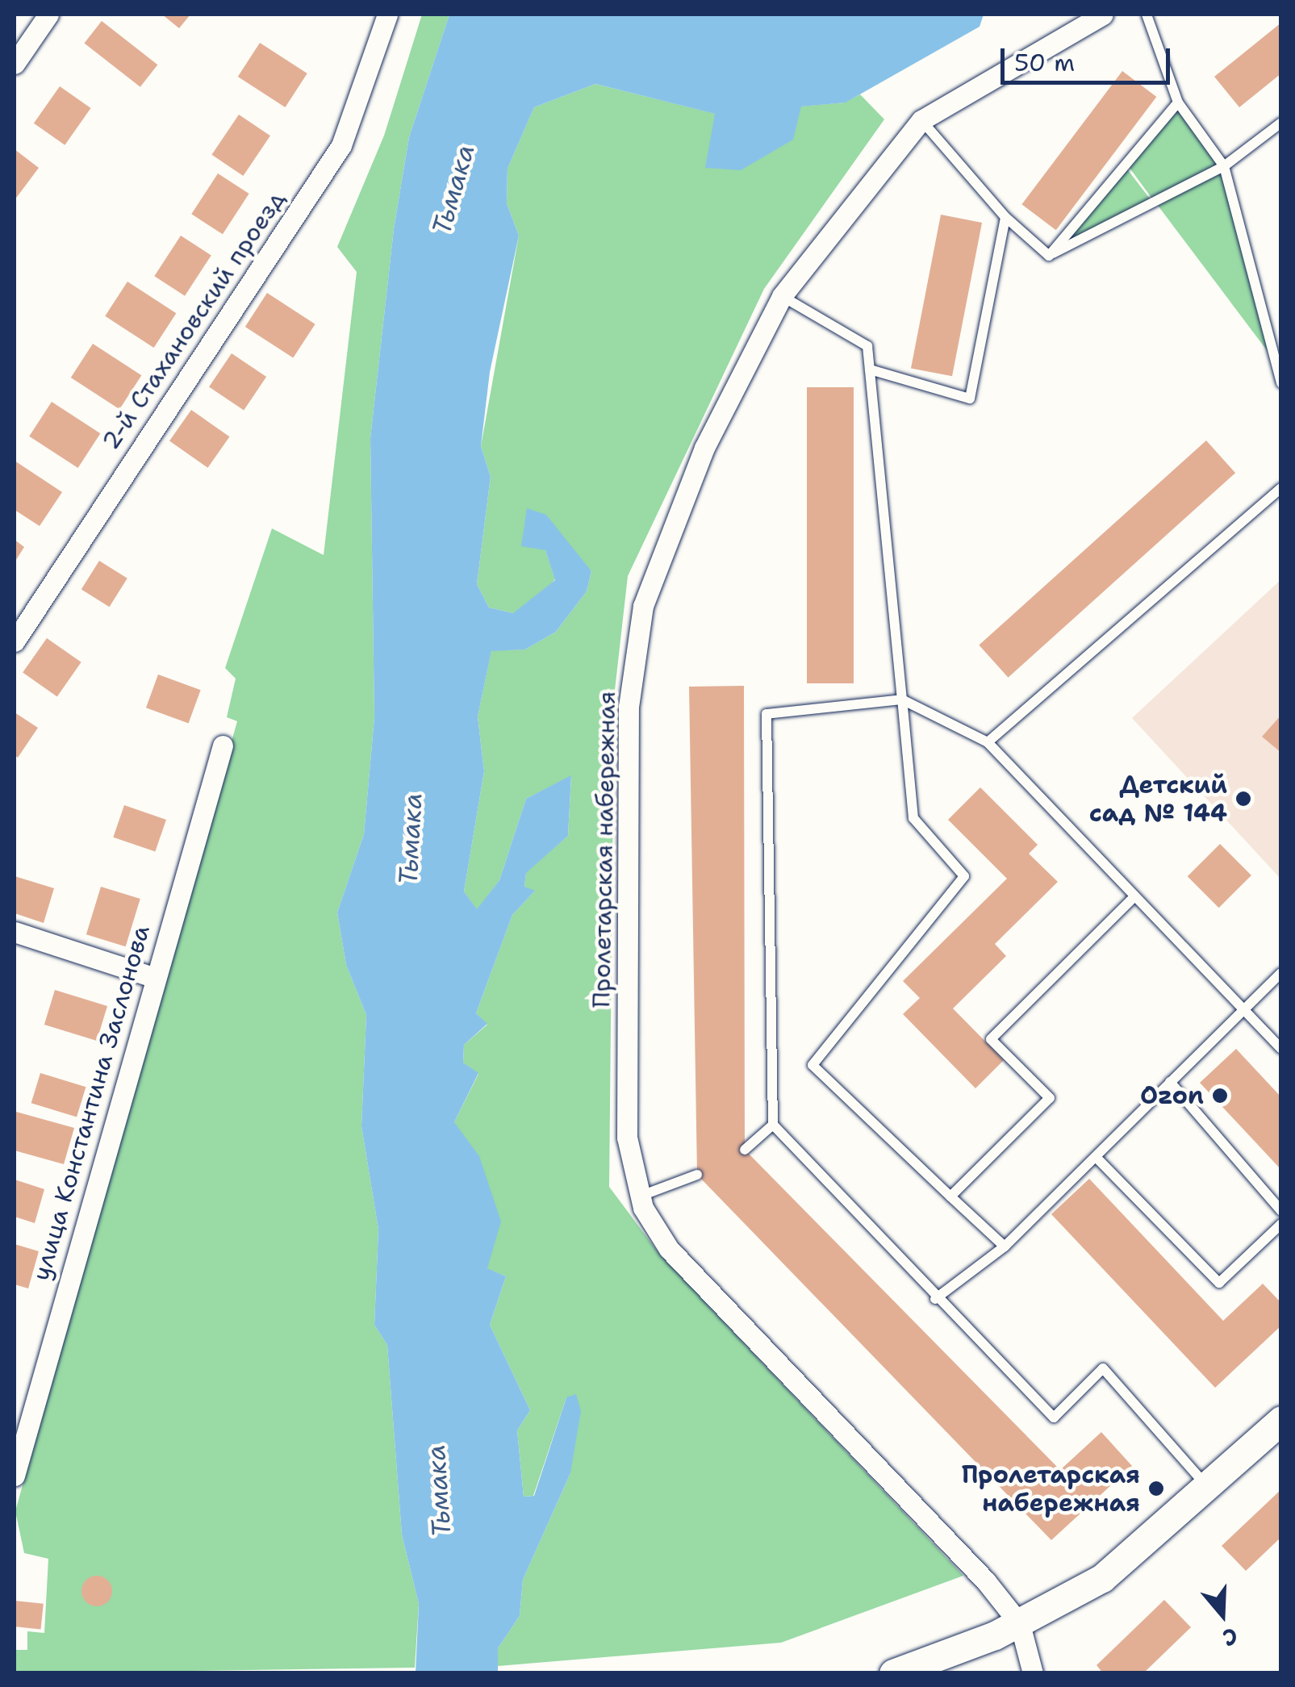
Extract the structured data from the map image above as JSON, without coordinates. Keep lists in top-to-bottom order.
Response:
{
  "streets": {
    "street": ["2-й Стахановский проезд", "Пролетарская набережная", "улица Константина Заслонова"]
  },
  "water": ["Тьмака"],
  "places": ["Детский сад № 144", "Ozon", "Пролетарская набережная"],
  "scale_bar": "50 m",
  "north": "bottom"
}
